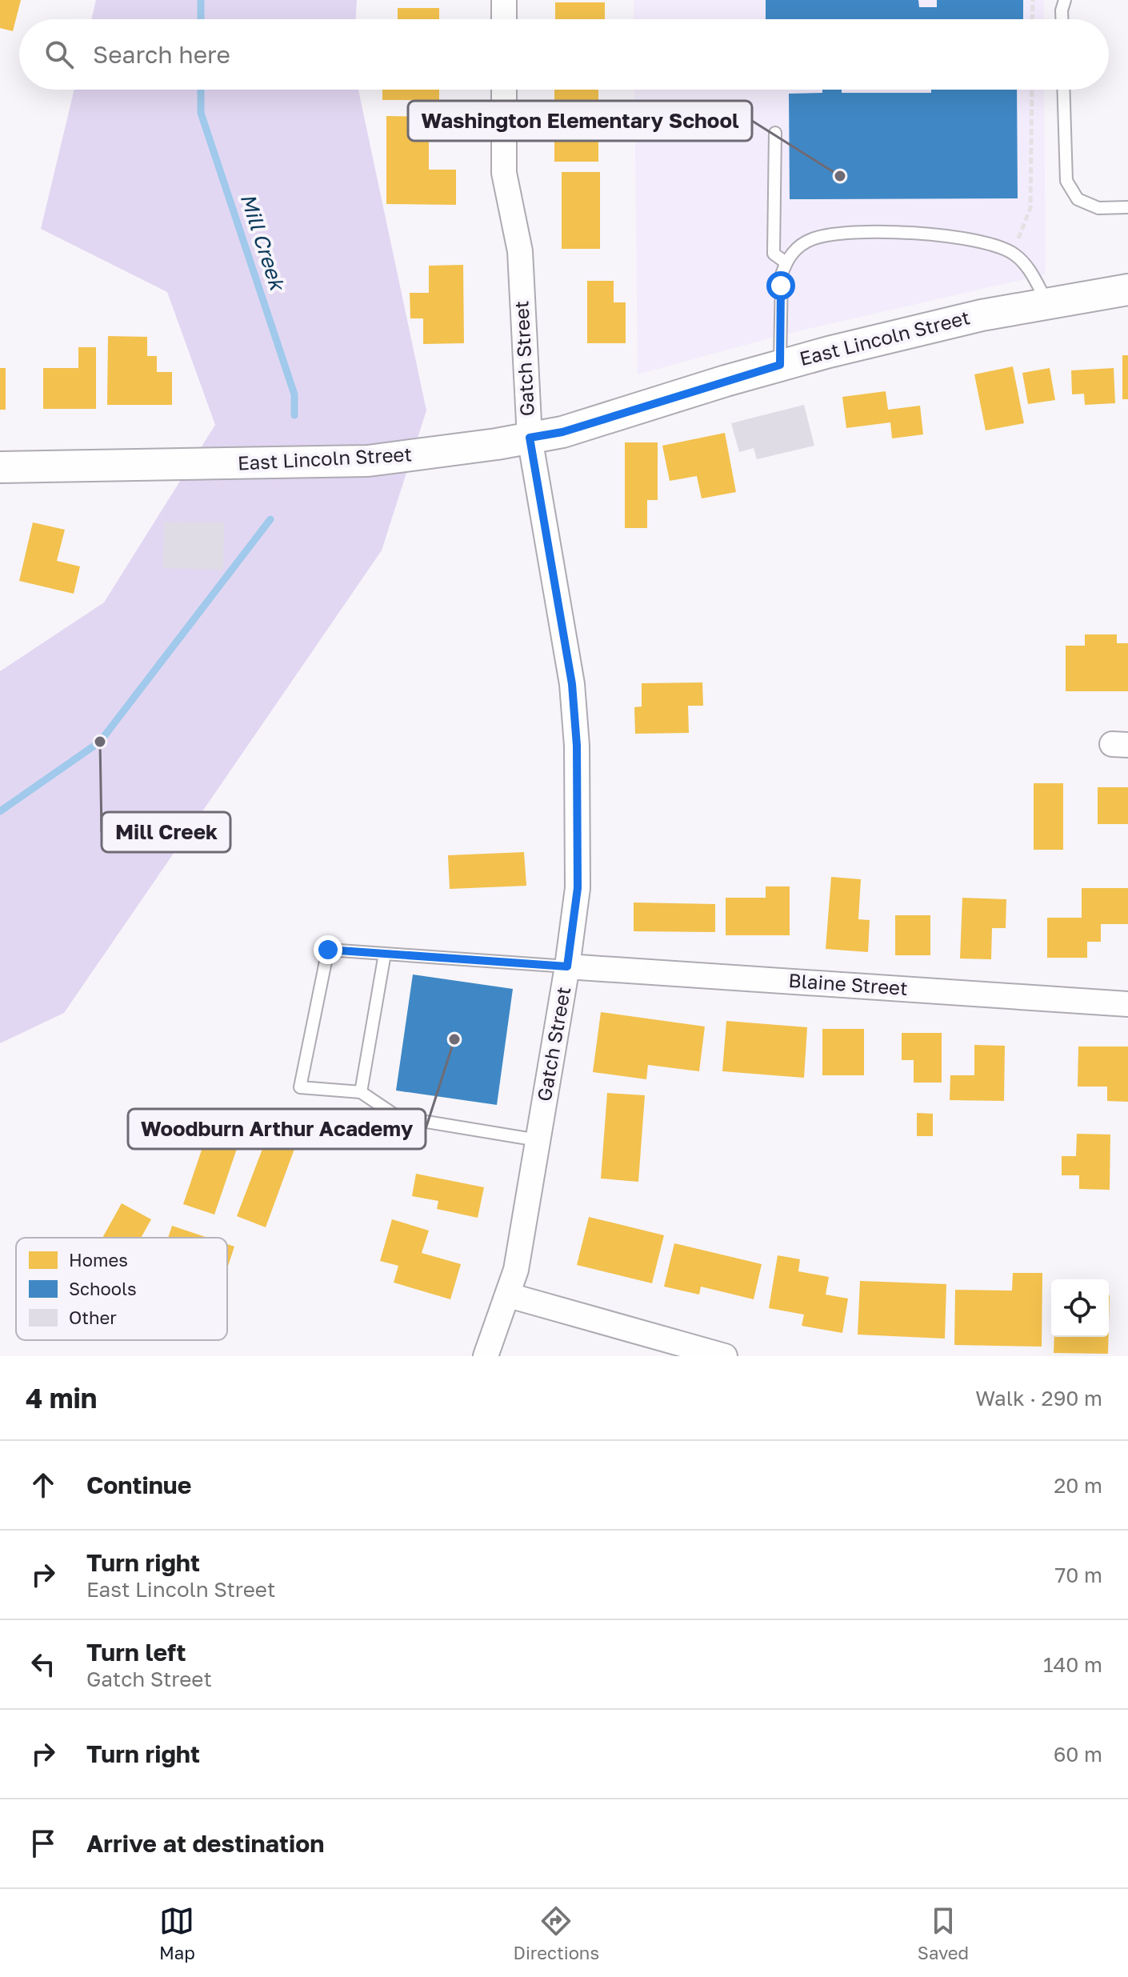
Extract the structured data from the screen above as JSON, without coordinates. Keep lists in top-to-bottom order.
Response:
{
  "streets": {
    "street": ["East Lincoln Street", "Gatch Street", "Blaine Street"]
  },
  "crossings": [
    ["East Lincoln Street", "Gatch Street"],
    ["Gatch Street", "Blaine Street"]
  ],
  "water": ["Mill Creek"],
  "places": ["Washington Elementary School", "Mill Creek", "Woodburn Arthur Academy"],
  "legend": ["Homes", "Schools", "Other"],
  "page": {
    "search": "Search here",
    "heading": ["4 min", "Walk · 290 m"],
    "list": [
      ["Continue", "20 m"],
      ["Turn right", "East Lincoln Street", "70 m"],
      ["Turn left", "Gatch Street", "140 m"],
      ["Turn right", "60 m"],
      "Arrive at destination"
    ],
    "nav": ["Map", "Directions", "Saved"]
  }
}
